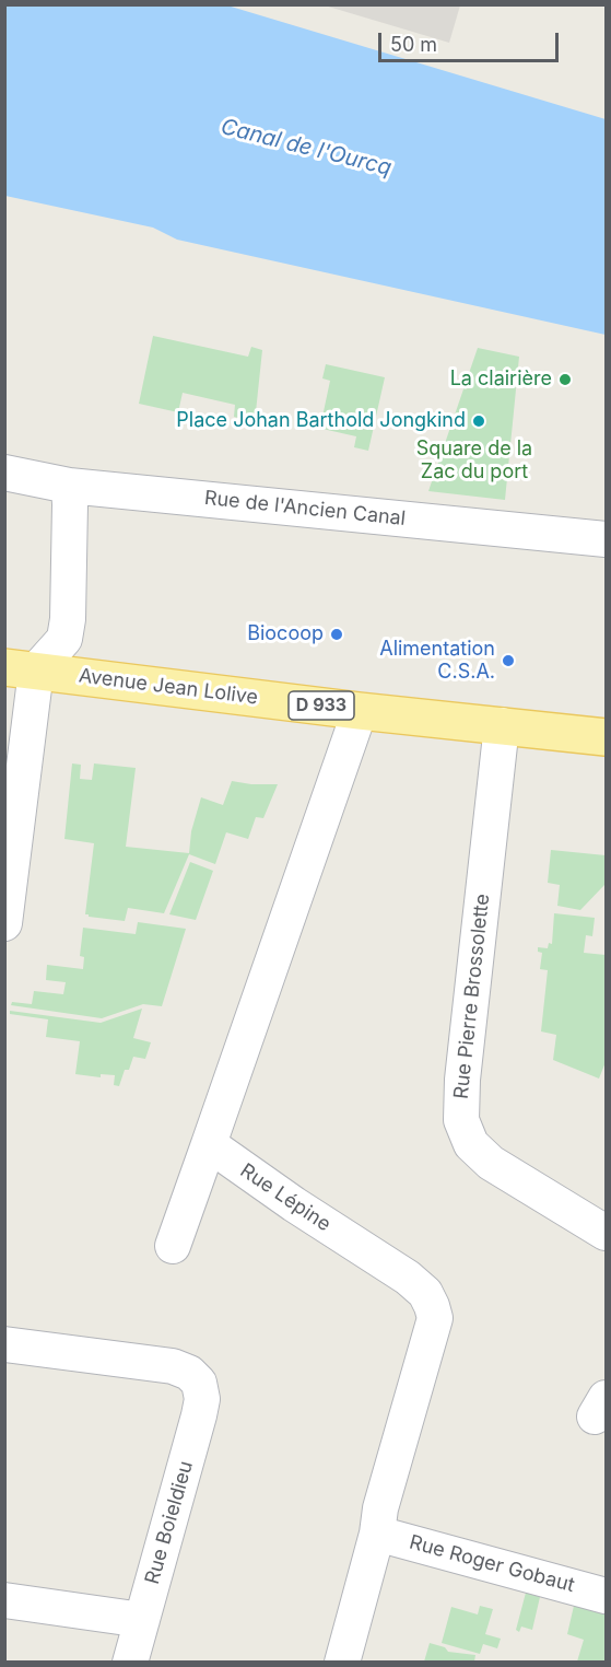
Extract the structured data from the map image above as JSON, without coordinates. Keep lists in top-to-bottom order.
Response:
{
  "streets": {
    "main road": ["Avenue Jean Lolive", "D 933"],
    "street": [
      "Rue de l'Ancien Canal",
      "Rue Pierre Brossolette",
      "Rue Lépine",
      "Rue Boieldieu",
      "Rue Roger Gobaut"
    ]
  },
  "crossings": [
    ["Avenue Jean Lolive", "Rue Pierre Brossolette"],
    ["Rue Lépine", "Rue Roger Gobaut"]
  ],
  "water": ["Canal de l'Ourcq"],
  "parks": ["Square de la Zac du port"],
  "places": [
    "La clairière",
    "Place Johan Barthold Jongkind",
    "Biocoop",
    "Alimentation C.S.A."
  ],
  "scale_bar": "50 m"
}
